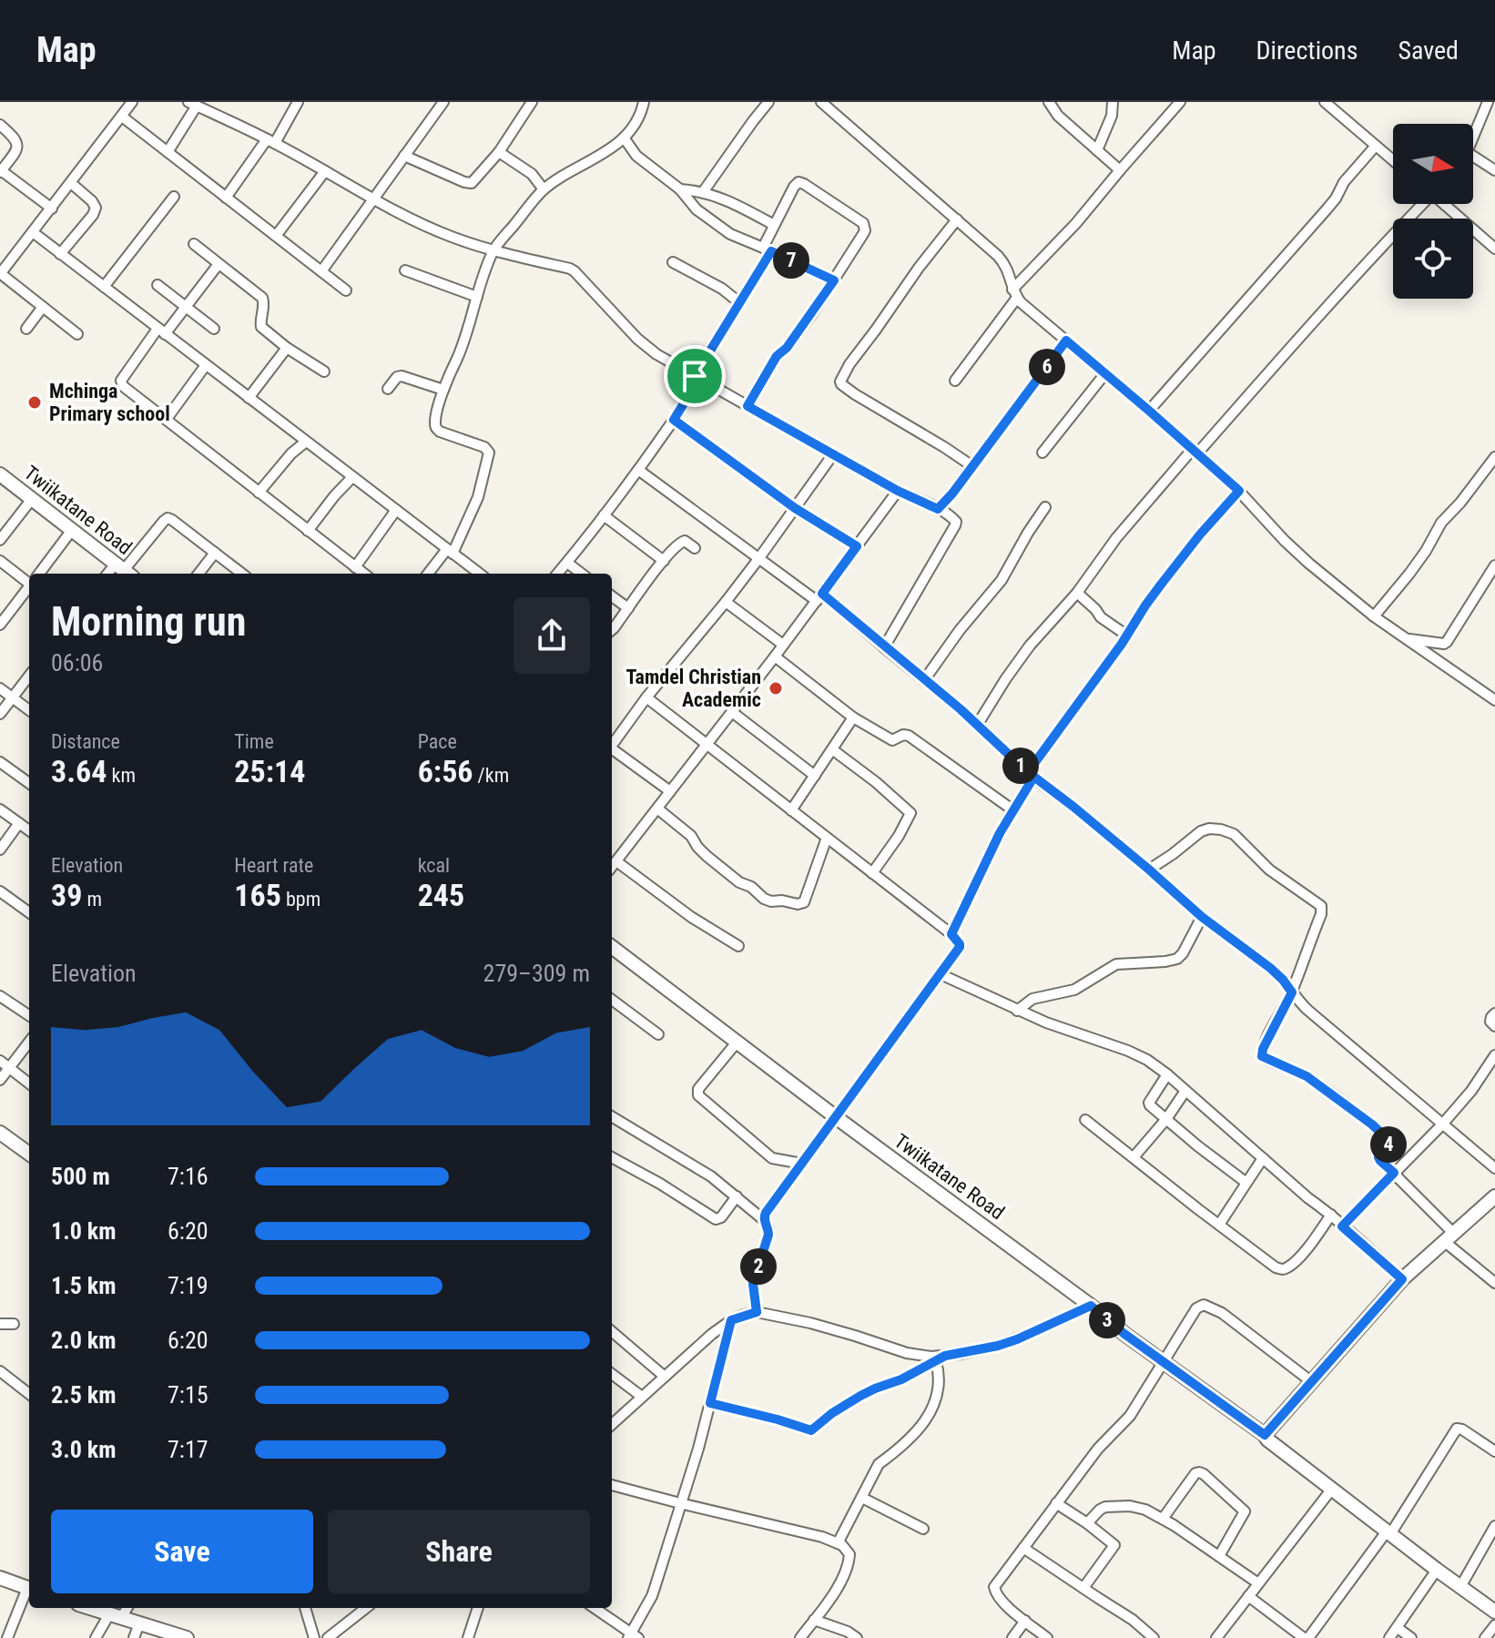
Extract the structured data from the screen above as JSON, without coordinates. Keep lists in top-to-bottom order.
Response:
{
  "streets": {
    "street": ["Twiikatane Road"]
  },
  "places": ["Mchinga Primary school", "Tamdel Christian Academic"],
  "north": "right",
  "page": {
    "header": "Map",
    "nav": ["Map", "Directions", "Saved"],
    "pins": [
      "7",
      "6",
      "1",
      "4",
      "2",
      "3"
    ],
    "heading": ["Morning run", "06:06"],
    "stats": [
      ["Distance", "3.64 km"],
      ["Time", "25:14"],
      ["Pace", "6:56 /km"],
      ["Elevation", "39 m"],
      ["Heart rate", "165 bpm"],
      ["kcal", "245"]
    ],
    "chart": ["Elevation", "279–309 m"],
    "list": [
      {
        "name": "500 m",
        "note": "7:16"
      },
      {
        "name": "1.0 km",
        "note": "6:20"
      },
      {
        "name": "1.5 km",
        "note": "7:19"
      },
      {
        "name": "2.0 km",
        "note": "6:20"
      },
      {
        "name": "2.5 km",
        "note": "7:15"
      },
      {
        "name": "3.0 km",
        "note": "7:17"
      }
    ],
    "buttons": ["Save", "Share"]
  }
}
